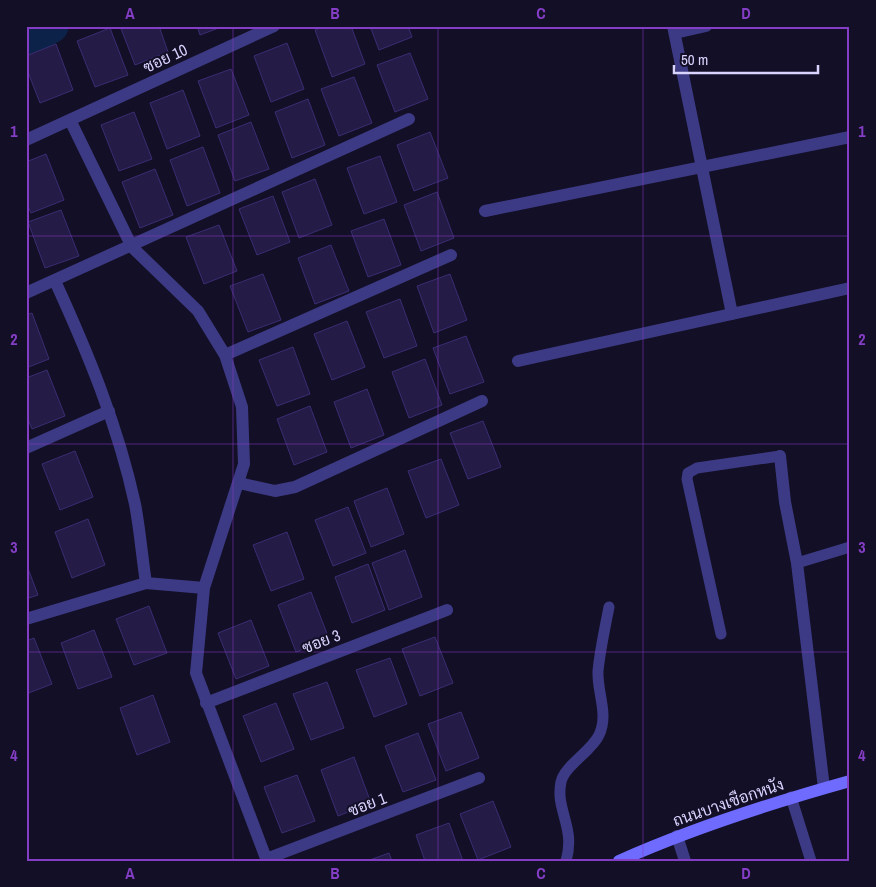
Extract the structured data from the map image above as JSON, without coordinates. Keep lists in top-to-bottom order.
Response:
{
  "streets": {
    "street": [
      "ซอย 10",
      "ซอย 3",
      "ถนนบางเชือกหนัง",
      "ซอย 1"
    ]
  },
  "scale_bar": "50 m",
  "grid": {
    "columns": [
      "A",
      "B",
      "C",
      "D"
    ],
    "rows": [
      "1",
      "2",
      "3",
      "4"
    ]
  }
}
